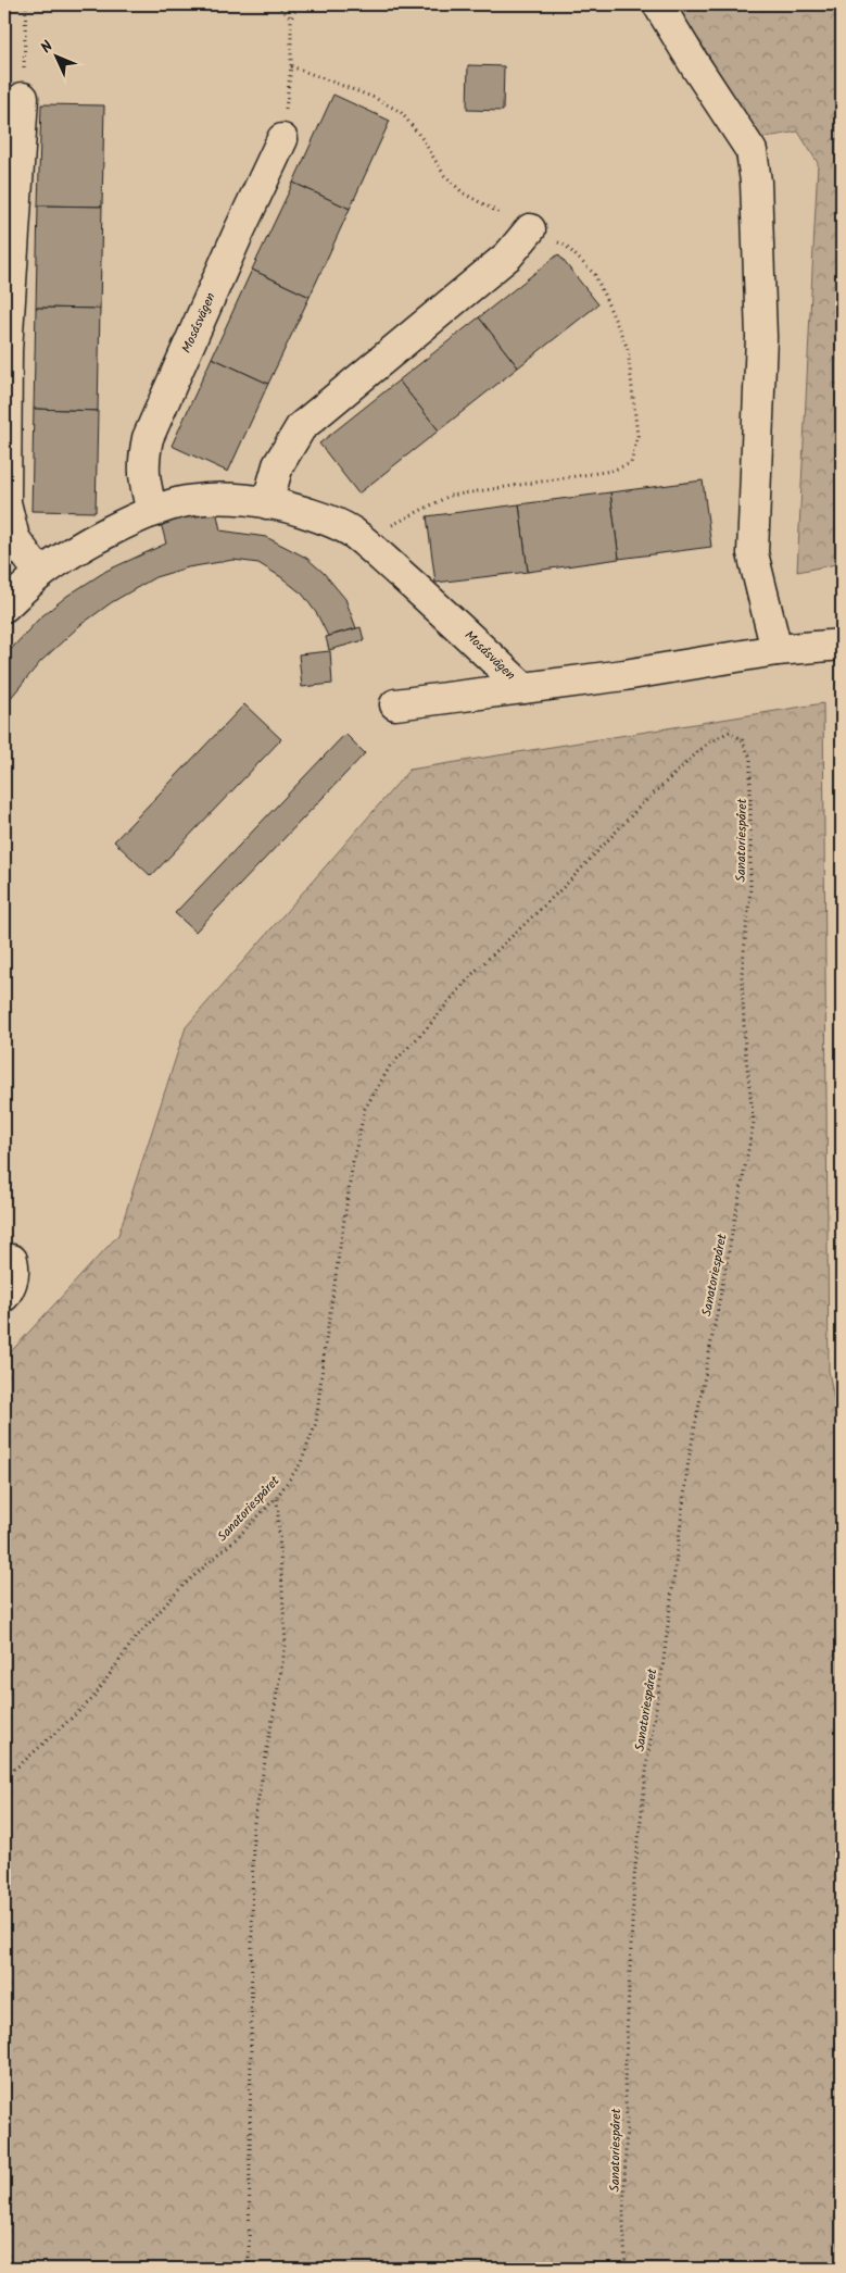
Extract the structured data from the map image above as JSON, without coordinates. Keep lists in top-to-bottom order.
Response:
{
  "streets": {
    "street": ["Mosåsvägen"],
    "path": ["Sanatoriespåret"]
  },
  "north": "top left"
}
